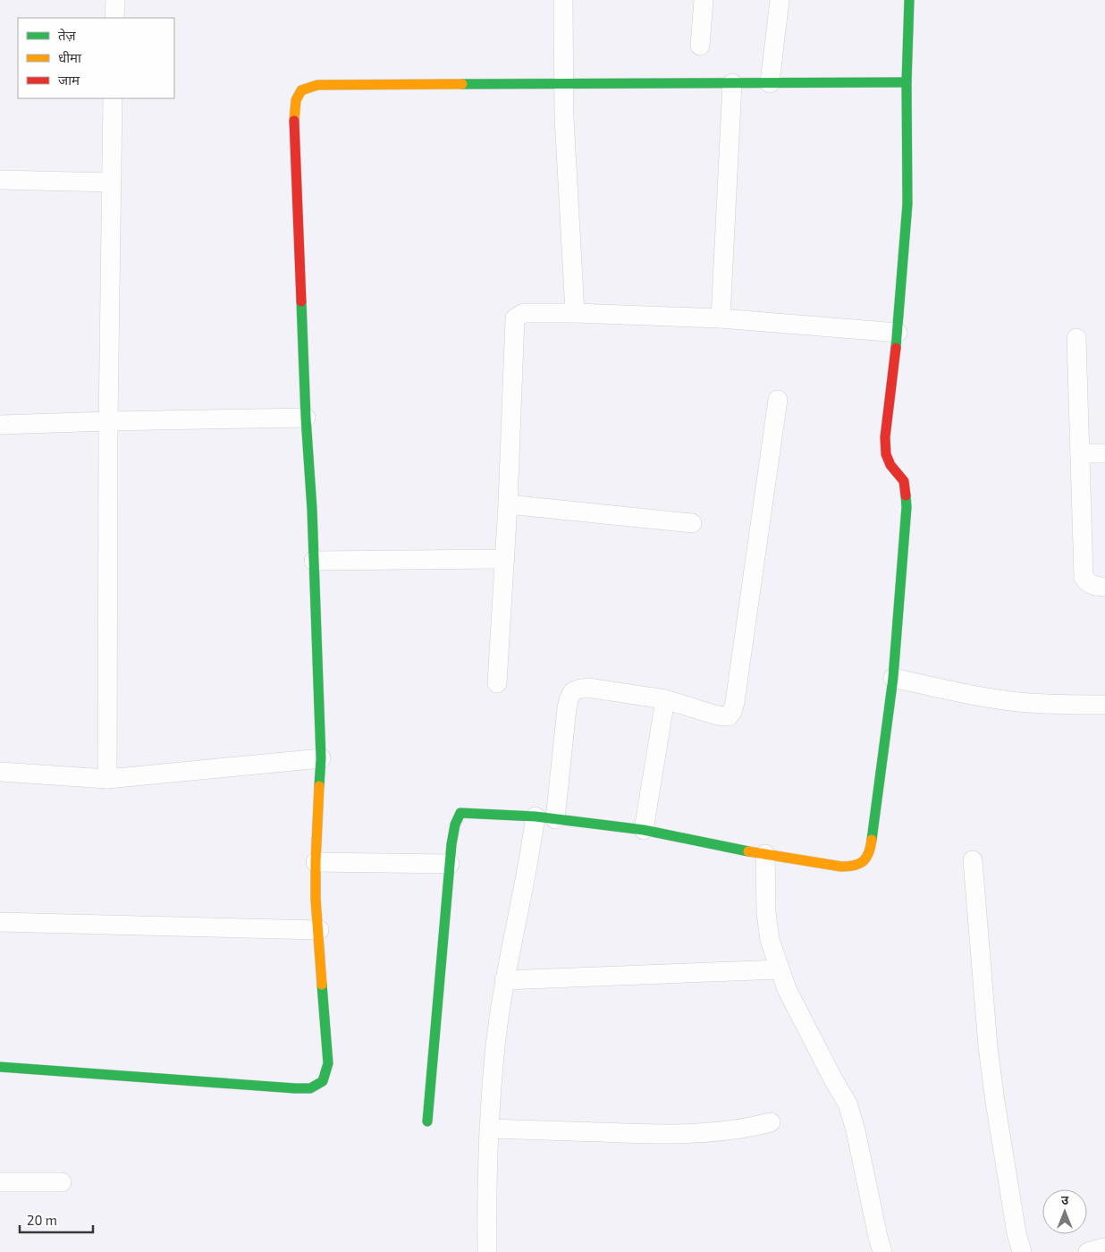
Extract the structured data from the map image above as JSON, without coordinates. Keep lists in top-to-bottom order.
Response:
{
  "legend": ["तेज़", "धीमा", "जाम"],
  "scale_bar": "20 m",
  "north": "top"
}
